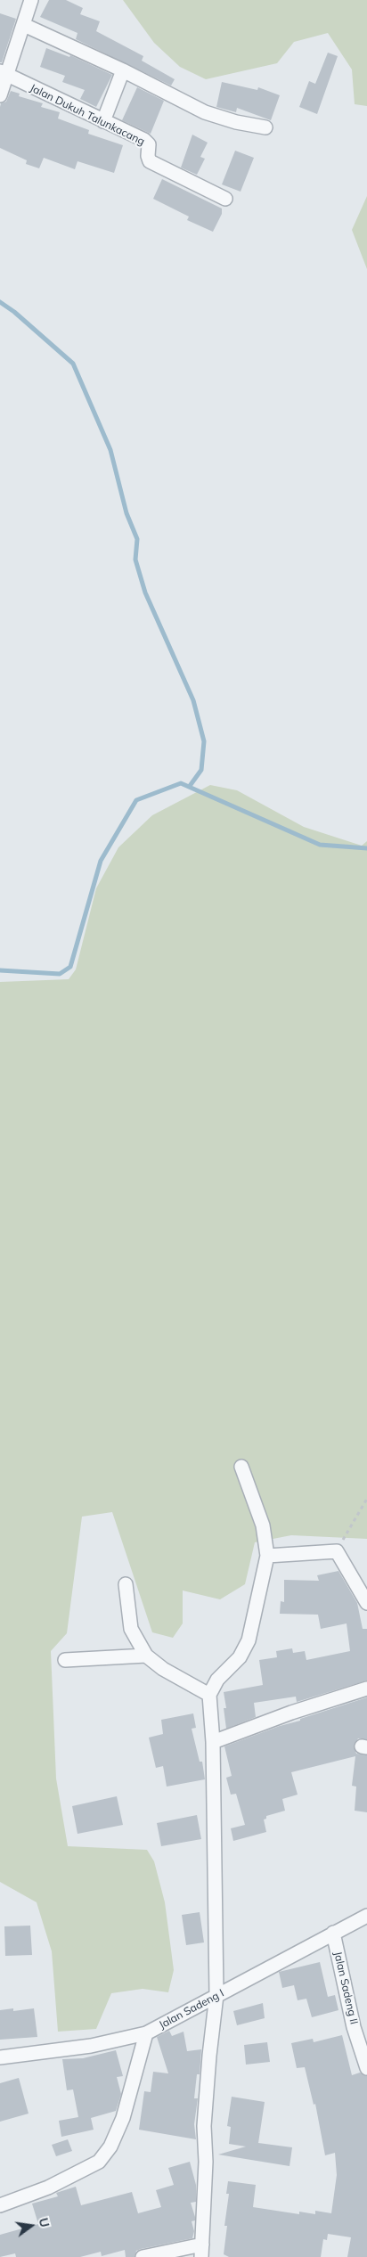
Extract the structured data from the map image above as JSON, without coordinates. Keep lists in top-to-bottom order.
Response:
{
  "streets": {
    "street": ["Jalan Dukuh Talunkacang", "Jalan Sadeng II", "Jalan Sadeng I"]
  },
  "crossings": [
    ["Jalan Sadeng II", "Jalan Sadeng I"]
  ],
  "north": "right"
}
